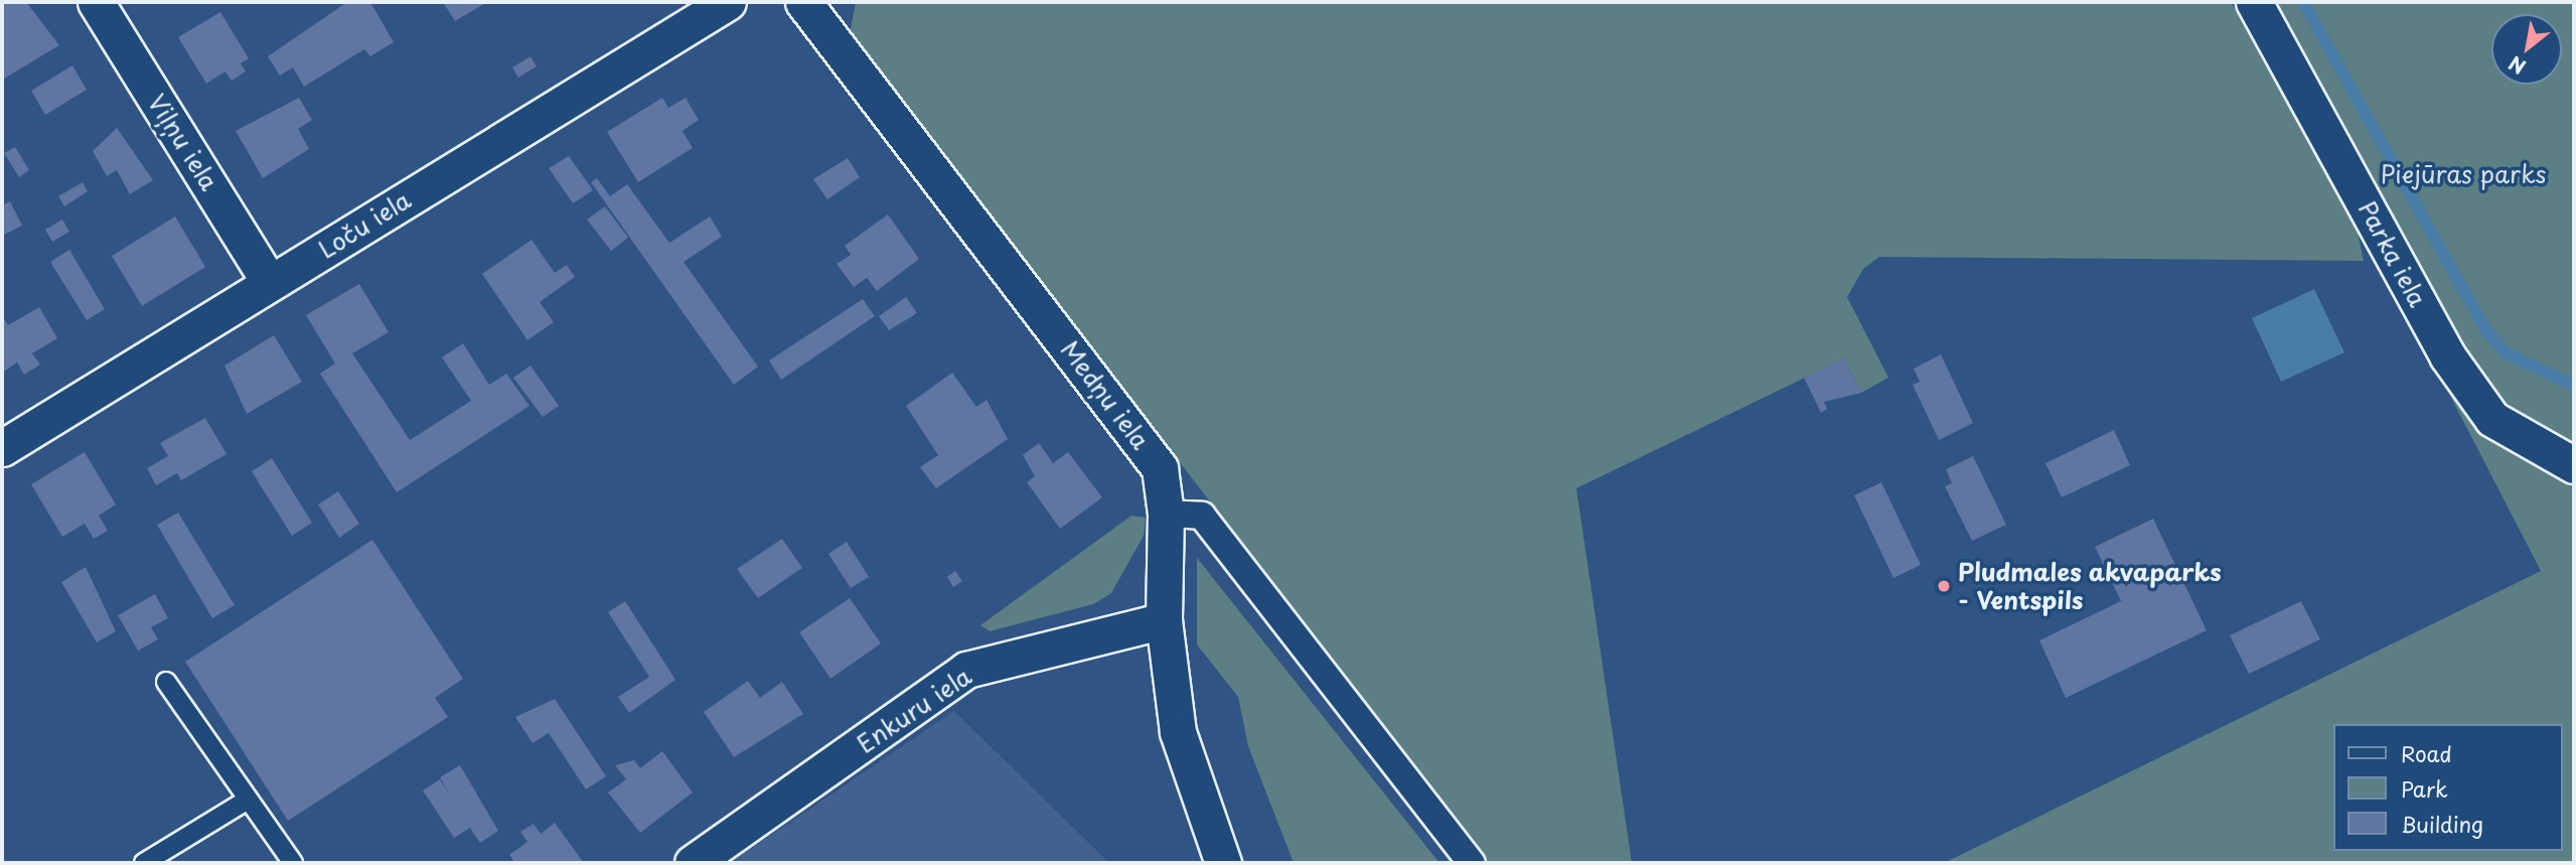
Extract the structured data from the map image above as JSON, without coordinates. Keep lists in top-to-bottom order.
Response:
{
  "streets": {
    "street": [
      "Viļņu iela",
      "Loču iela",
      "Parka iela",
      "Medņu iela",
      "Enkuru iela"
    ]
  },
  "crossings": [
    ["Viļņu iela", "Loču iela"],
    ["Medņu iela", "Enkuru iela"]
  ],
  "parks": ["Piejūras parks"],
  "places": ["Pludmales akvaparks - Ventspils"],
  "legend": ["Road", "Park", "Building"],
  "north": "bottom left"
}
